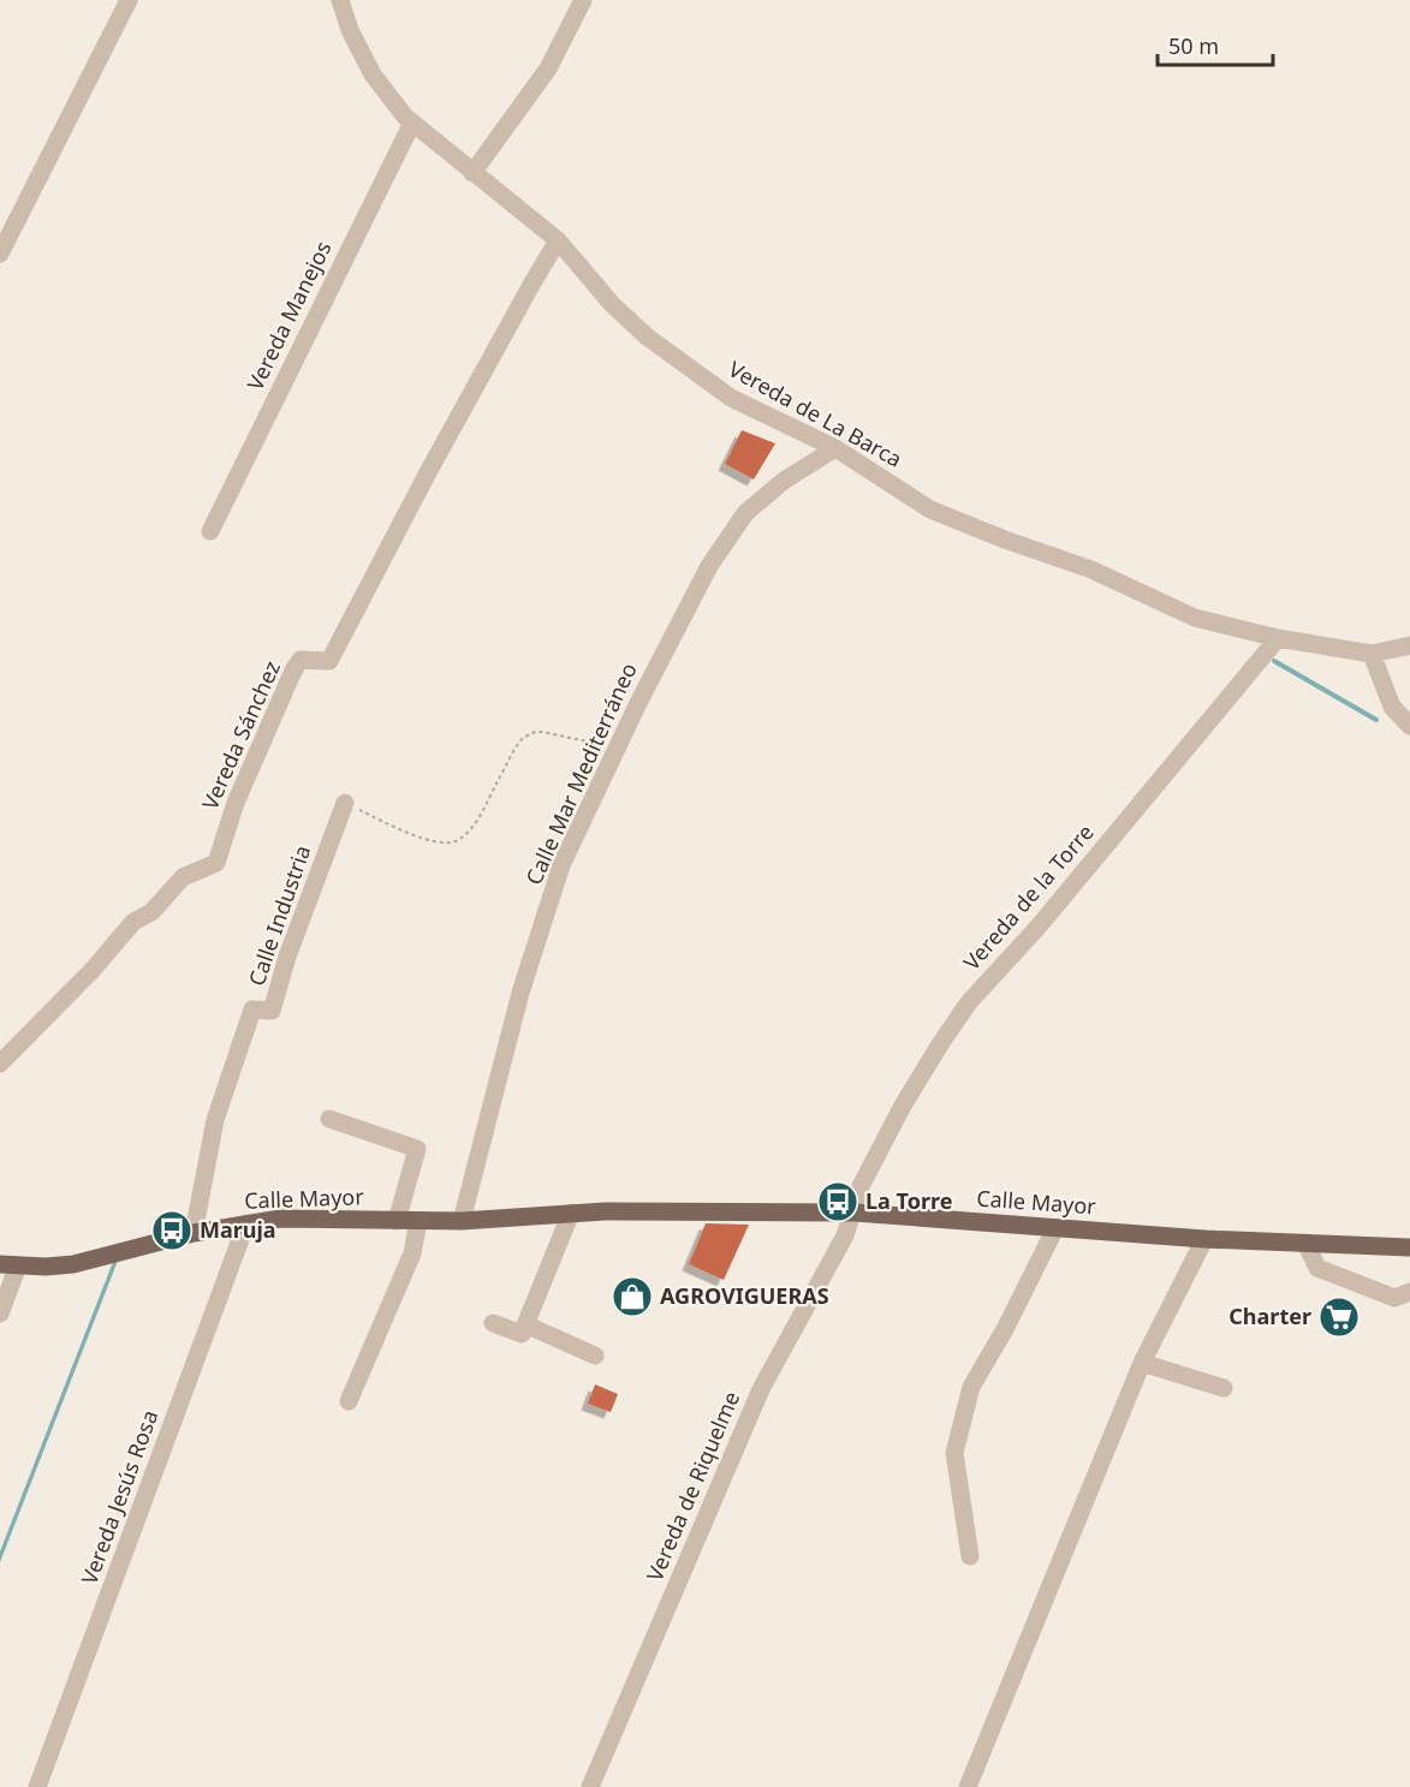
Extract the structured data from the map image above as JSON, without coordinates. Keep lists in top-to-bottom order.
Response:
{
  "streets": {
    "main road": ["Calle Mayor"],
    "street": [
      "Vereda Manejos",
      "Vereda de La Barca",
      "Vereda Sánchez",
      "Calle Mar Mediterráneo",
      "Vereda de la Torre",
      "Calle Industria",
      "Vereda de Riquelme",
      "Vereda Jesús Rosa"
    ]
  },
  "crossings": [
    ["Vereda Manejos", "Vereda de La Barca"],
    ["Vereda de La Barca", "Vereda Sánchez"],
    ["Vereda de La Barca", "Calle Mar Mediterráneo"],
    ["Vereda de La Barca", "Vereda de la Torre"],
    ["Calle Mar Mediterráneo", "Calle Mayor"],
    ["Vereda de la Torre", "Calle Mayor"],
    ["Vereda de la Torre", "Vereda de Riquelme"],
    ["Calle Industria", "Calle Mayor"],
    ["Calle Mayor", "Vereda de Riquelme"],
    ["Calle Mayor", "Vereda Jesús Rosa"]
  ],
  "places": {
    "bus stop": ["La Torre", "Maruja"],
    "shop": ["AGROVIGUERAS"],
    "supermarket": ["Charter"]
  },
  "scale_bar": "50 m"
}
